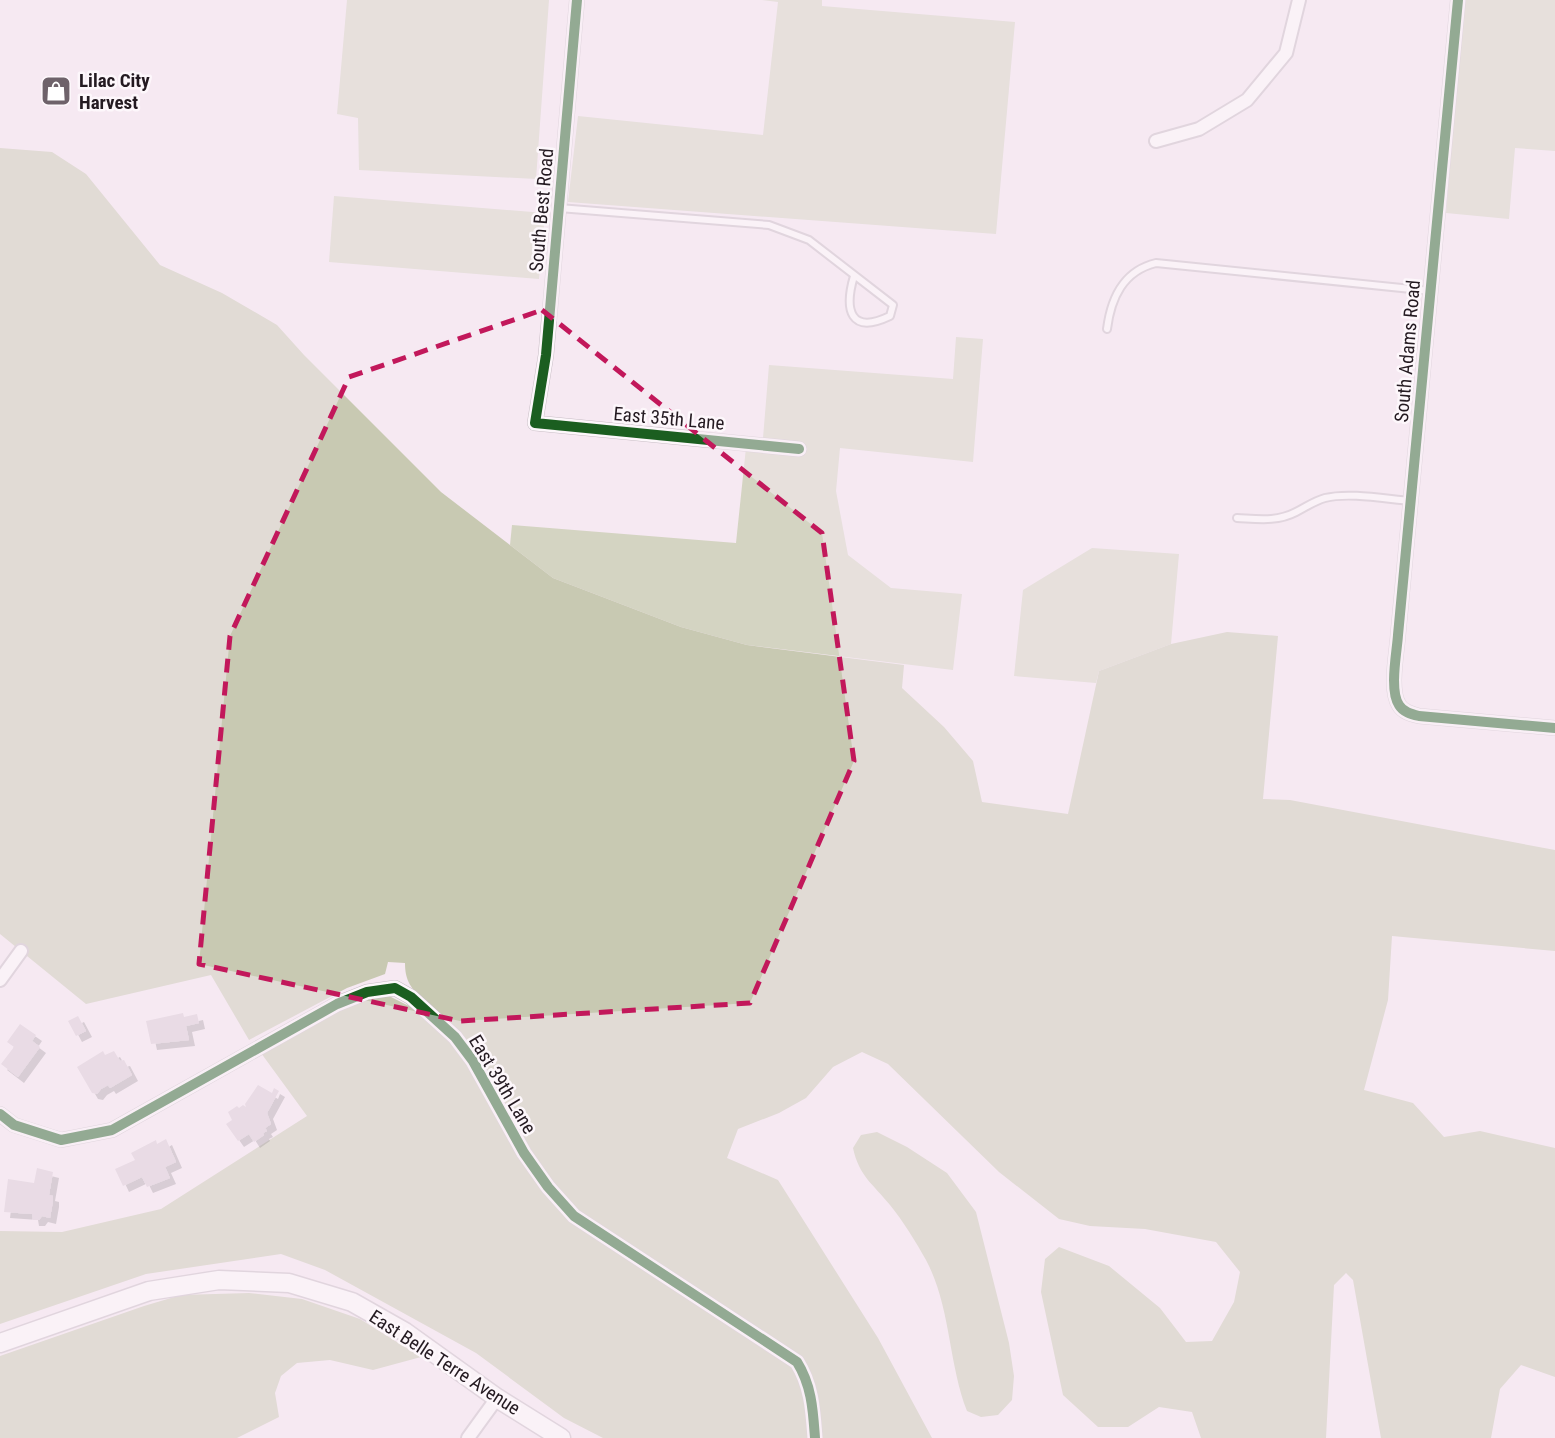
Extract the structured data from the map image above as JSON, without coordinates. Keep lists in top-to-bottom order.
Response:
{
  "streets": {
    "street": [
      "South Best Road",
      "South Adams Road",
      "East 35th Lane",
      "East 39th Lane",
      "East Belle Terre Avenue"
    ]
  },
  "crossings": [
    ["South Best Road", "East 35th Lane"]
  ],
  "places": {
    "shop": ["Lilac City Harvest"]
  }
}
